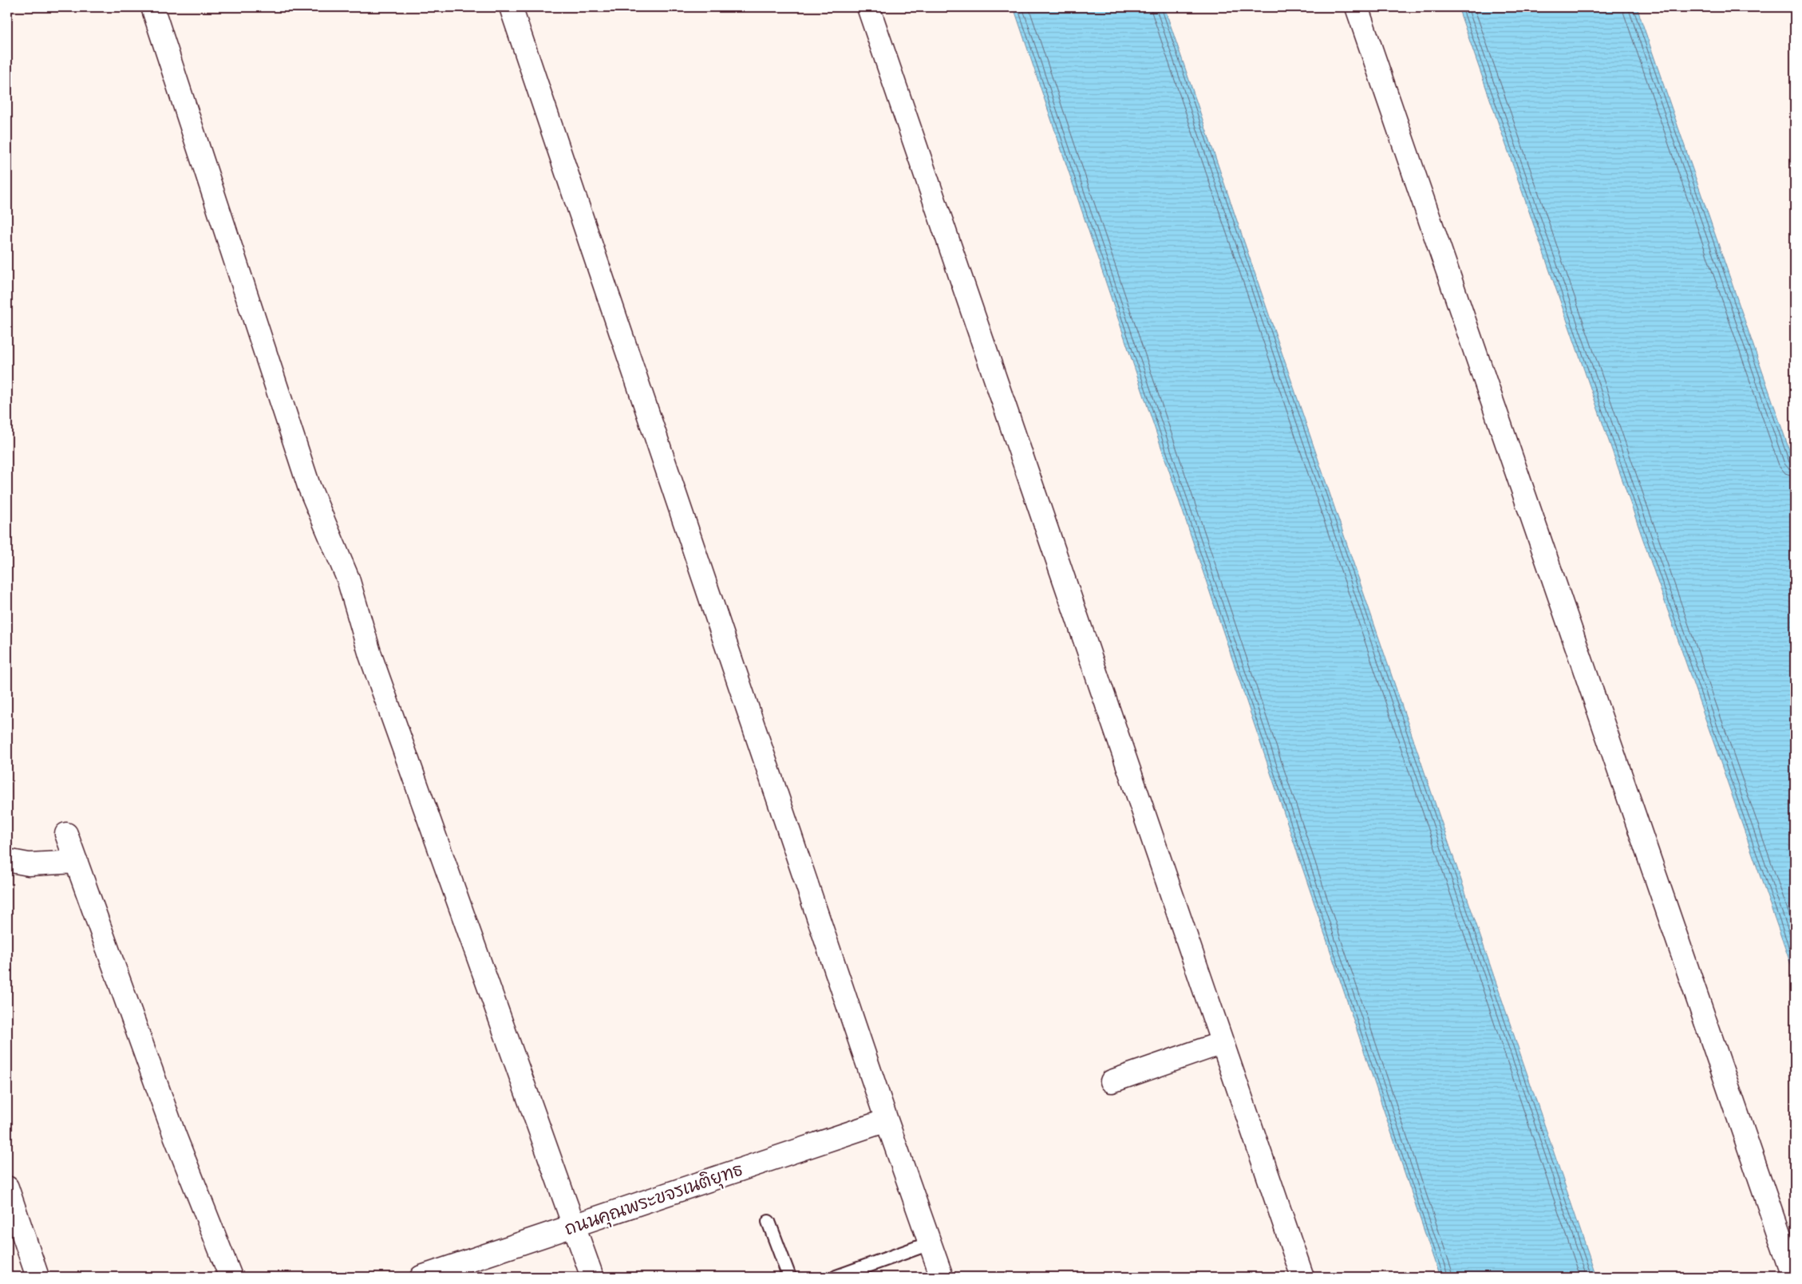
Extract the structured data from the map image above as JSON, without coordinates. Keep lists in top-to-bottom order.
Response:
{
  "streets": {
    "street": ["ถนนคุณพระขจรเนติยุทธ"]
  }
}
